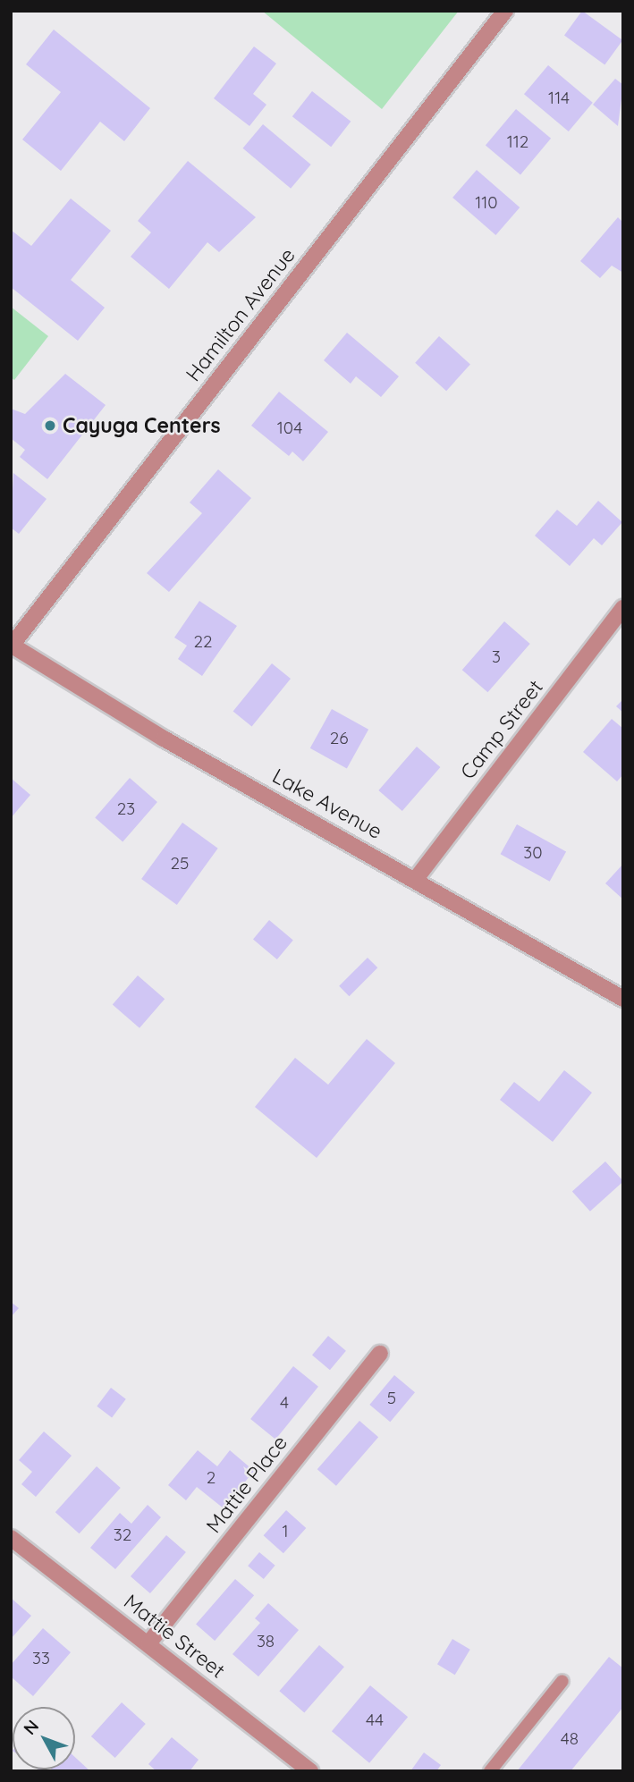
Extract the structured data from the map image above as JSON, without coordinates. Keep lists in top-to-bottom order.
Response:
{
  "streets": {
    "street": [
      "Hamilton Avenue",
      "Camp Street",
      "Lake Avenue",
      "Mattie Place",
      "Mattie Street"
    ]
  },
  "crossings": [
    ["Hamilton Avenue", "Lake Avenue"],
    ["Camp Street", "Lake Avenue"],
    ["Mattie Place", "Mattie Street"]
  ],
  "places": ["Cayuga Centers"],
  "house_numbers": [
    "114",
    "112",
    "110",
    "104",
    "22",
    "3",
    "26",
    "23",
    "30",
    "25",
    "5",
    "4",
    "2",
    "1",
    "32",
    "38",
    "33",
    "44",
    "48"
  ],
  "north": "top left"
}
